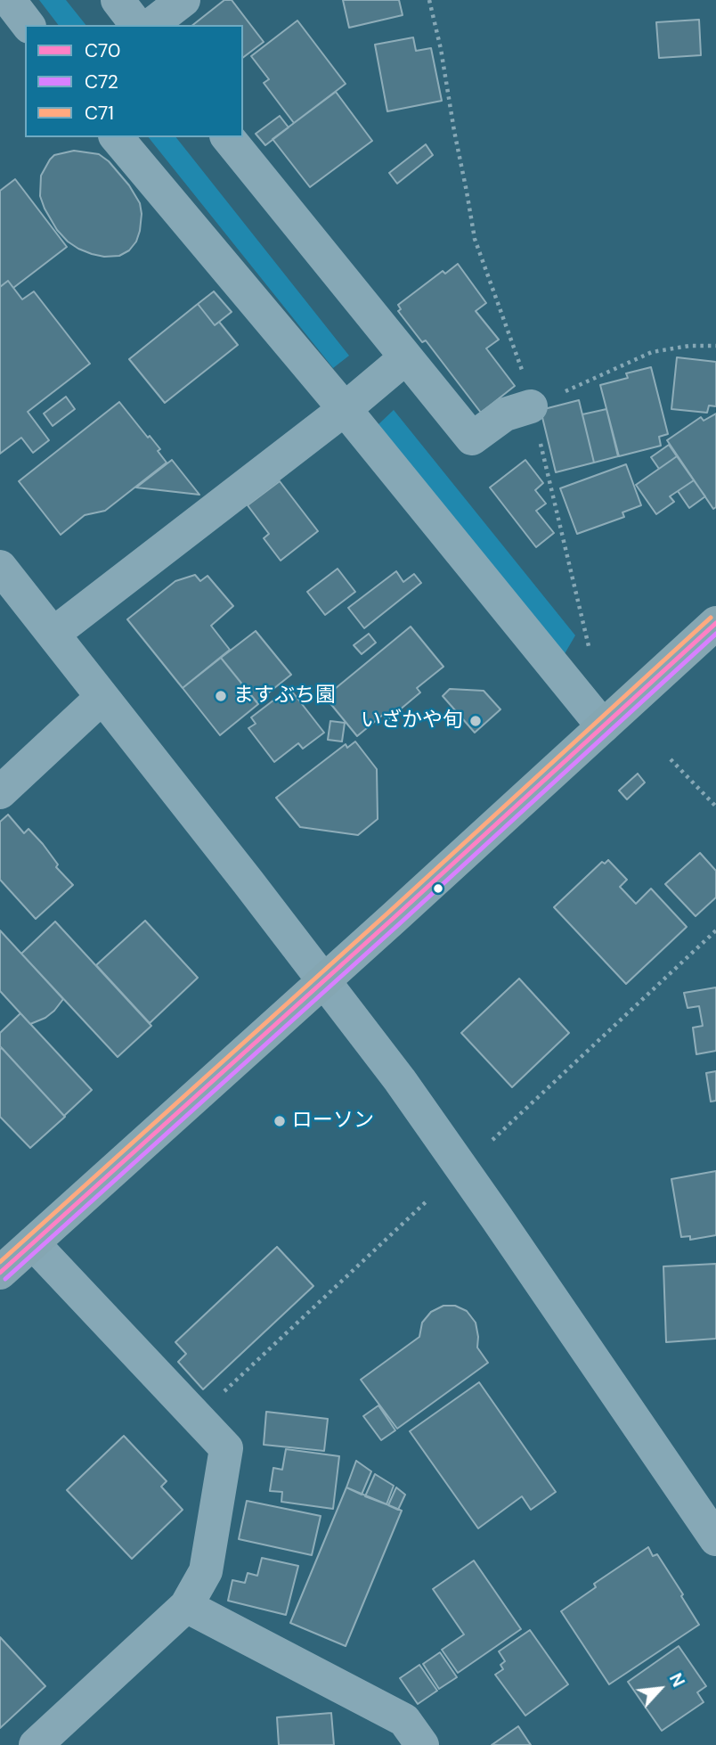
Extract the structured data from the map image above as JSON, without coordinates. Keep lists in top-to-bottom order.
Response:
{
  "places": ["ますぶち園", "いざかや旬", "ローソン"],
  "lines": ["transit line C71", "transit line C70", "transit line C72"],
  "legend": ["C70", "C72", "C71"],
  "north": "top right"
}
